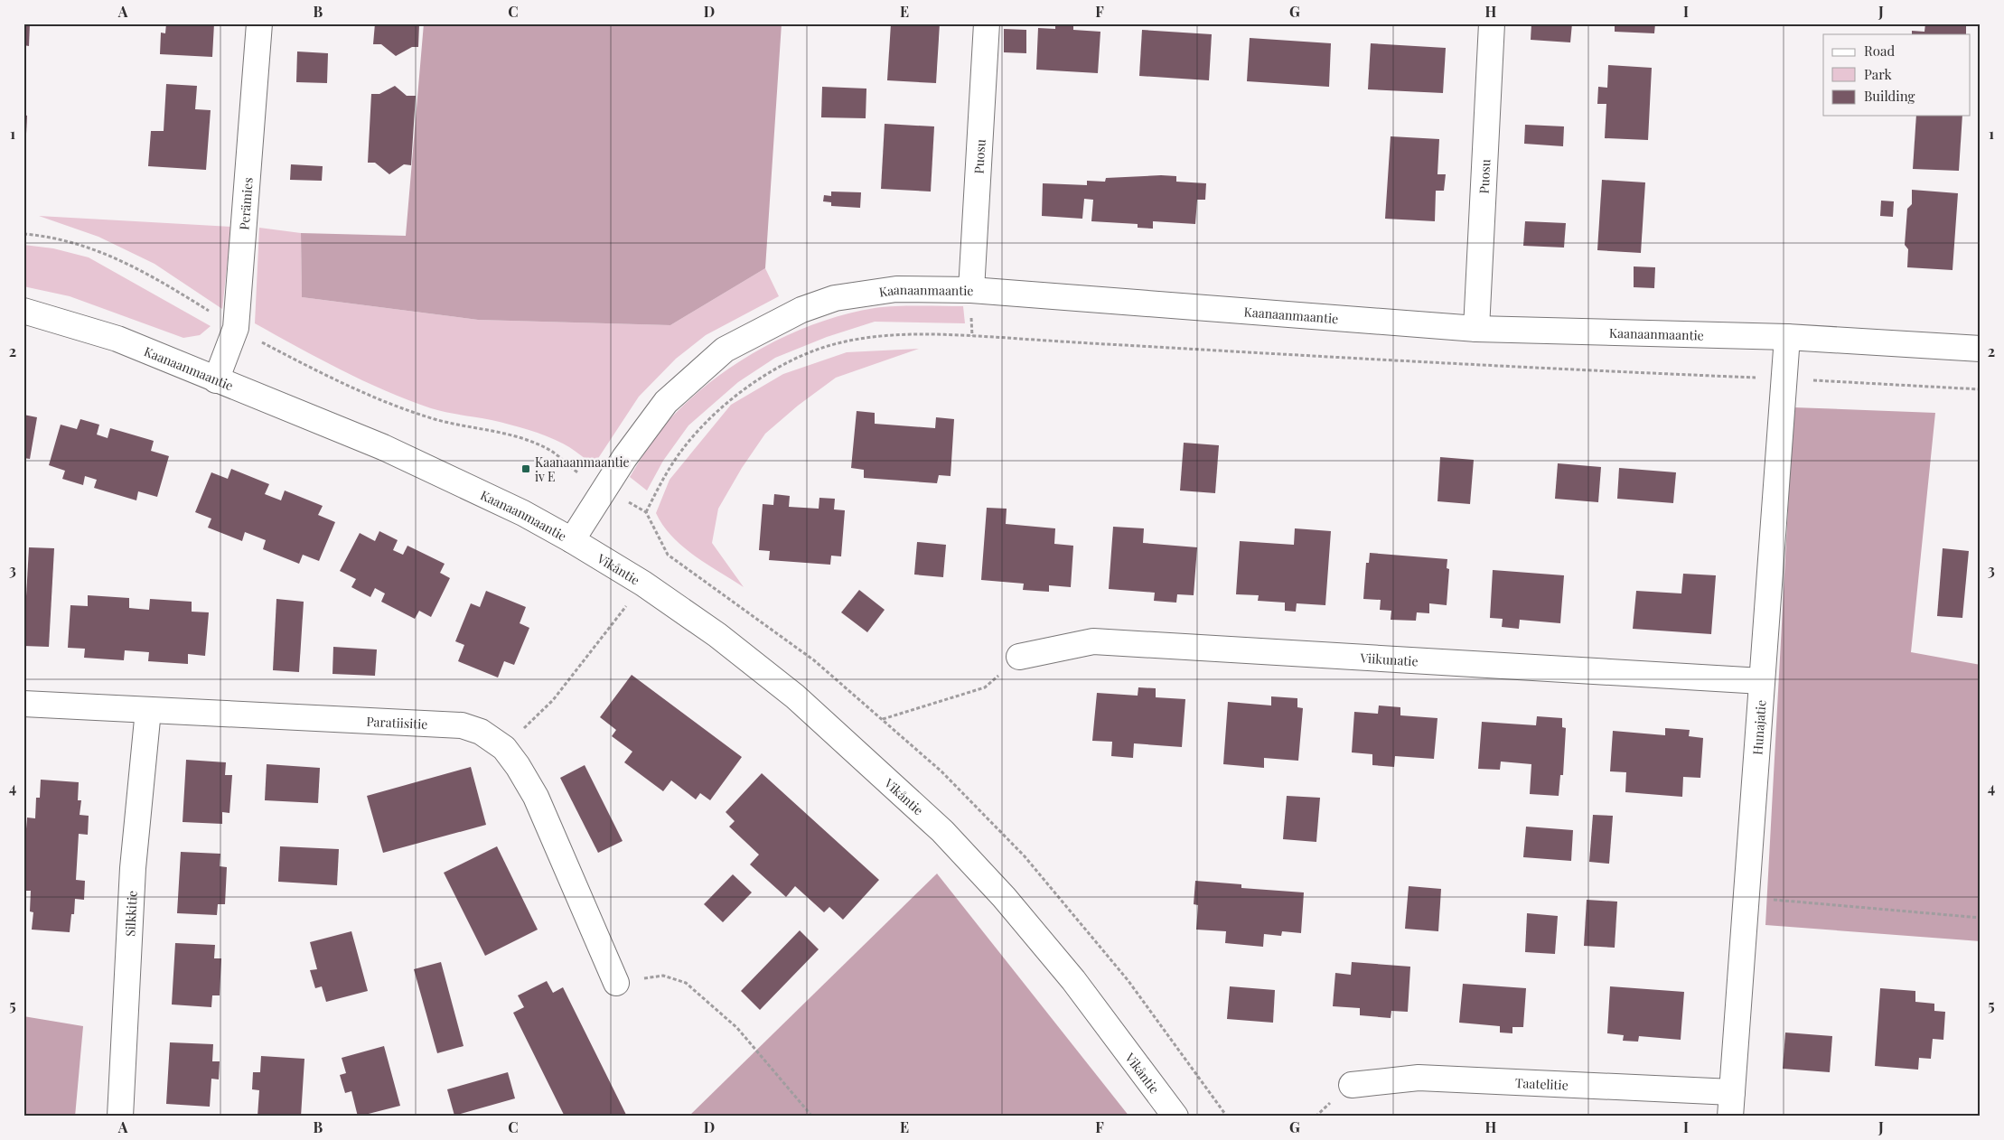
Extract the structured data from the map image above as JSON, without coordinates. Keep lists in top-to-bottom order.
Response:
{
  "streets": {
    "street": [
      "Puosu",
      "Perämies",
      "Kaanaanmaantie",
      "Vikåntie",
      "Viikunatie",
      "Paratiisitie",
      "Hunajatie",
      "Silkkitie",
      "Taatelitie"
    ]
  },
  "crossings": [
    ["Puosu", "Kaanaanmaantie"],
    ["Perämies", "Kaanaanmaantie"],
    ["Kaanaanmaantie", "Vikåntie"],
    ["Kaanaanmaantie", "Hunajatie"],
    ["Viikunatie", "Hunajatie"],
    ["Paratiisitie", "Silkkitie"],
    ["Hunajatie", "Taatelitie"]
  ],
  "places": {
    "transit": ["Kaanaanmaantie iv E"]
  },
  "legend": ["Road", "Park", "Building"],
  "grid": {
    "columns": [
      "A",
      "B",
      "C",
      "D",
      "E",
      "F",
      "G",
      "H",
      "I",
      "J"
    ],
    "rows": [
      "1",
      "2",
      "3",
      "4",
      "5"
    ]
  }
}
